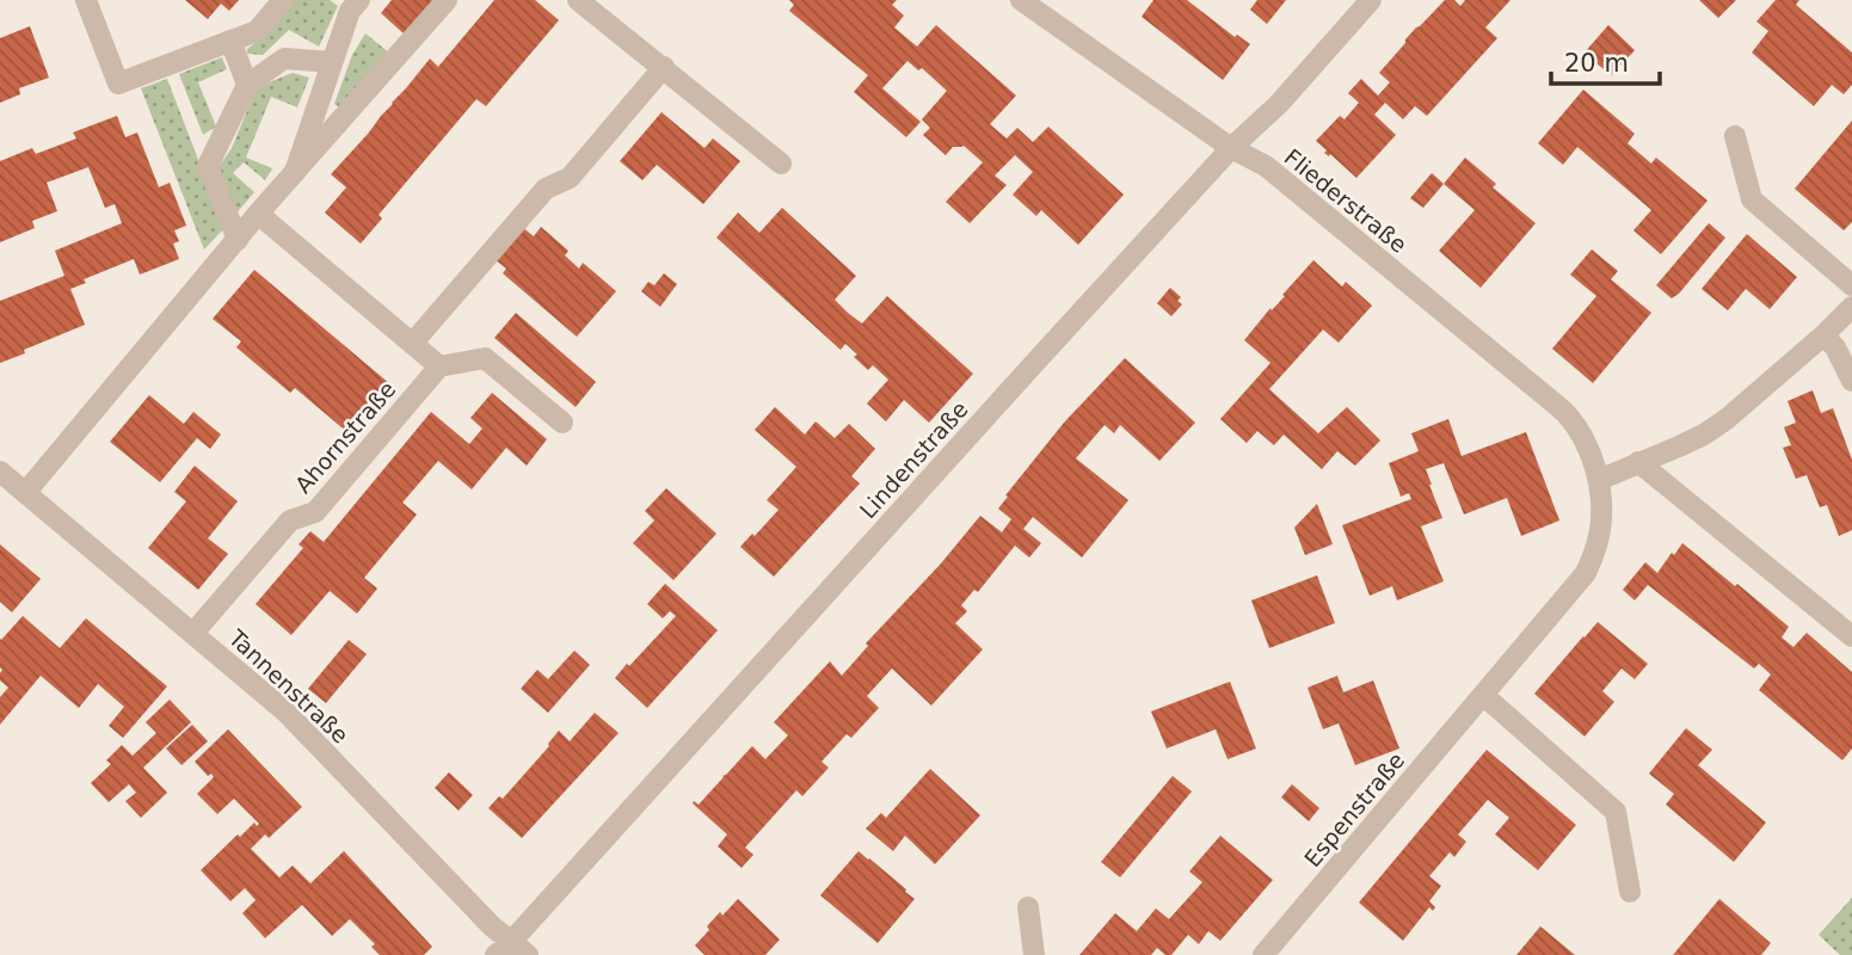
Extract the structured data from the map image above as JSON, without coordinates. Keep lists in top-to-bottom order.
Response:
{
  "streets": {
    "street": [
      "Fliederstraße",
      "Ahornstraße",
      "Lindenstraße",
      "Tannenstraße",
      "Espenstraße"
    ]
  },
  "crossings": [
    ["Fliederstraße", "Lindenstraße"],
    ["Fliederstraße", "Espenstraße"],
    ["Ahornstraße", "Tannenstraße"],
    ["Lindenstraße", "Tannenstraße"]
  ],
  "scale_bar": "20 m"
}
